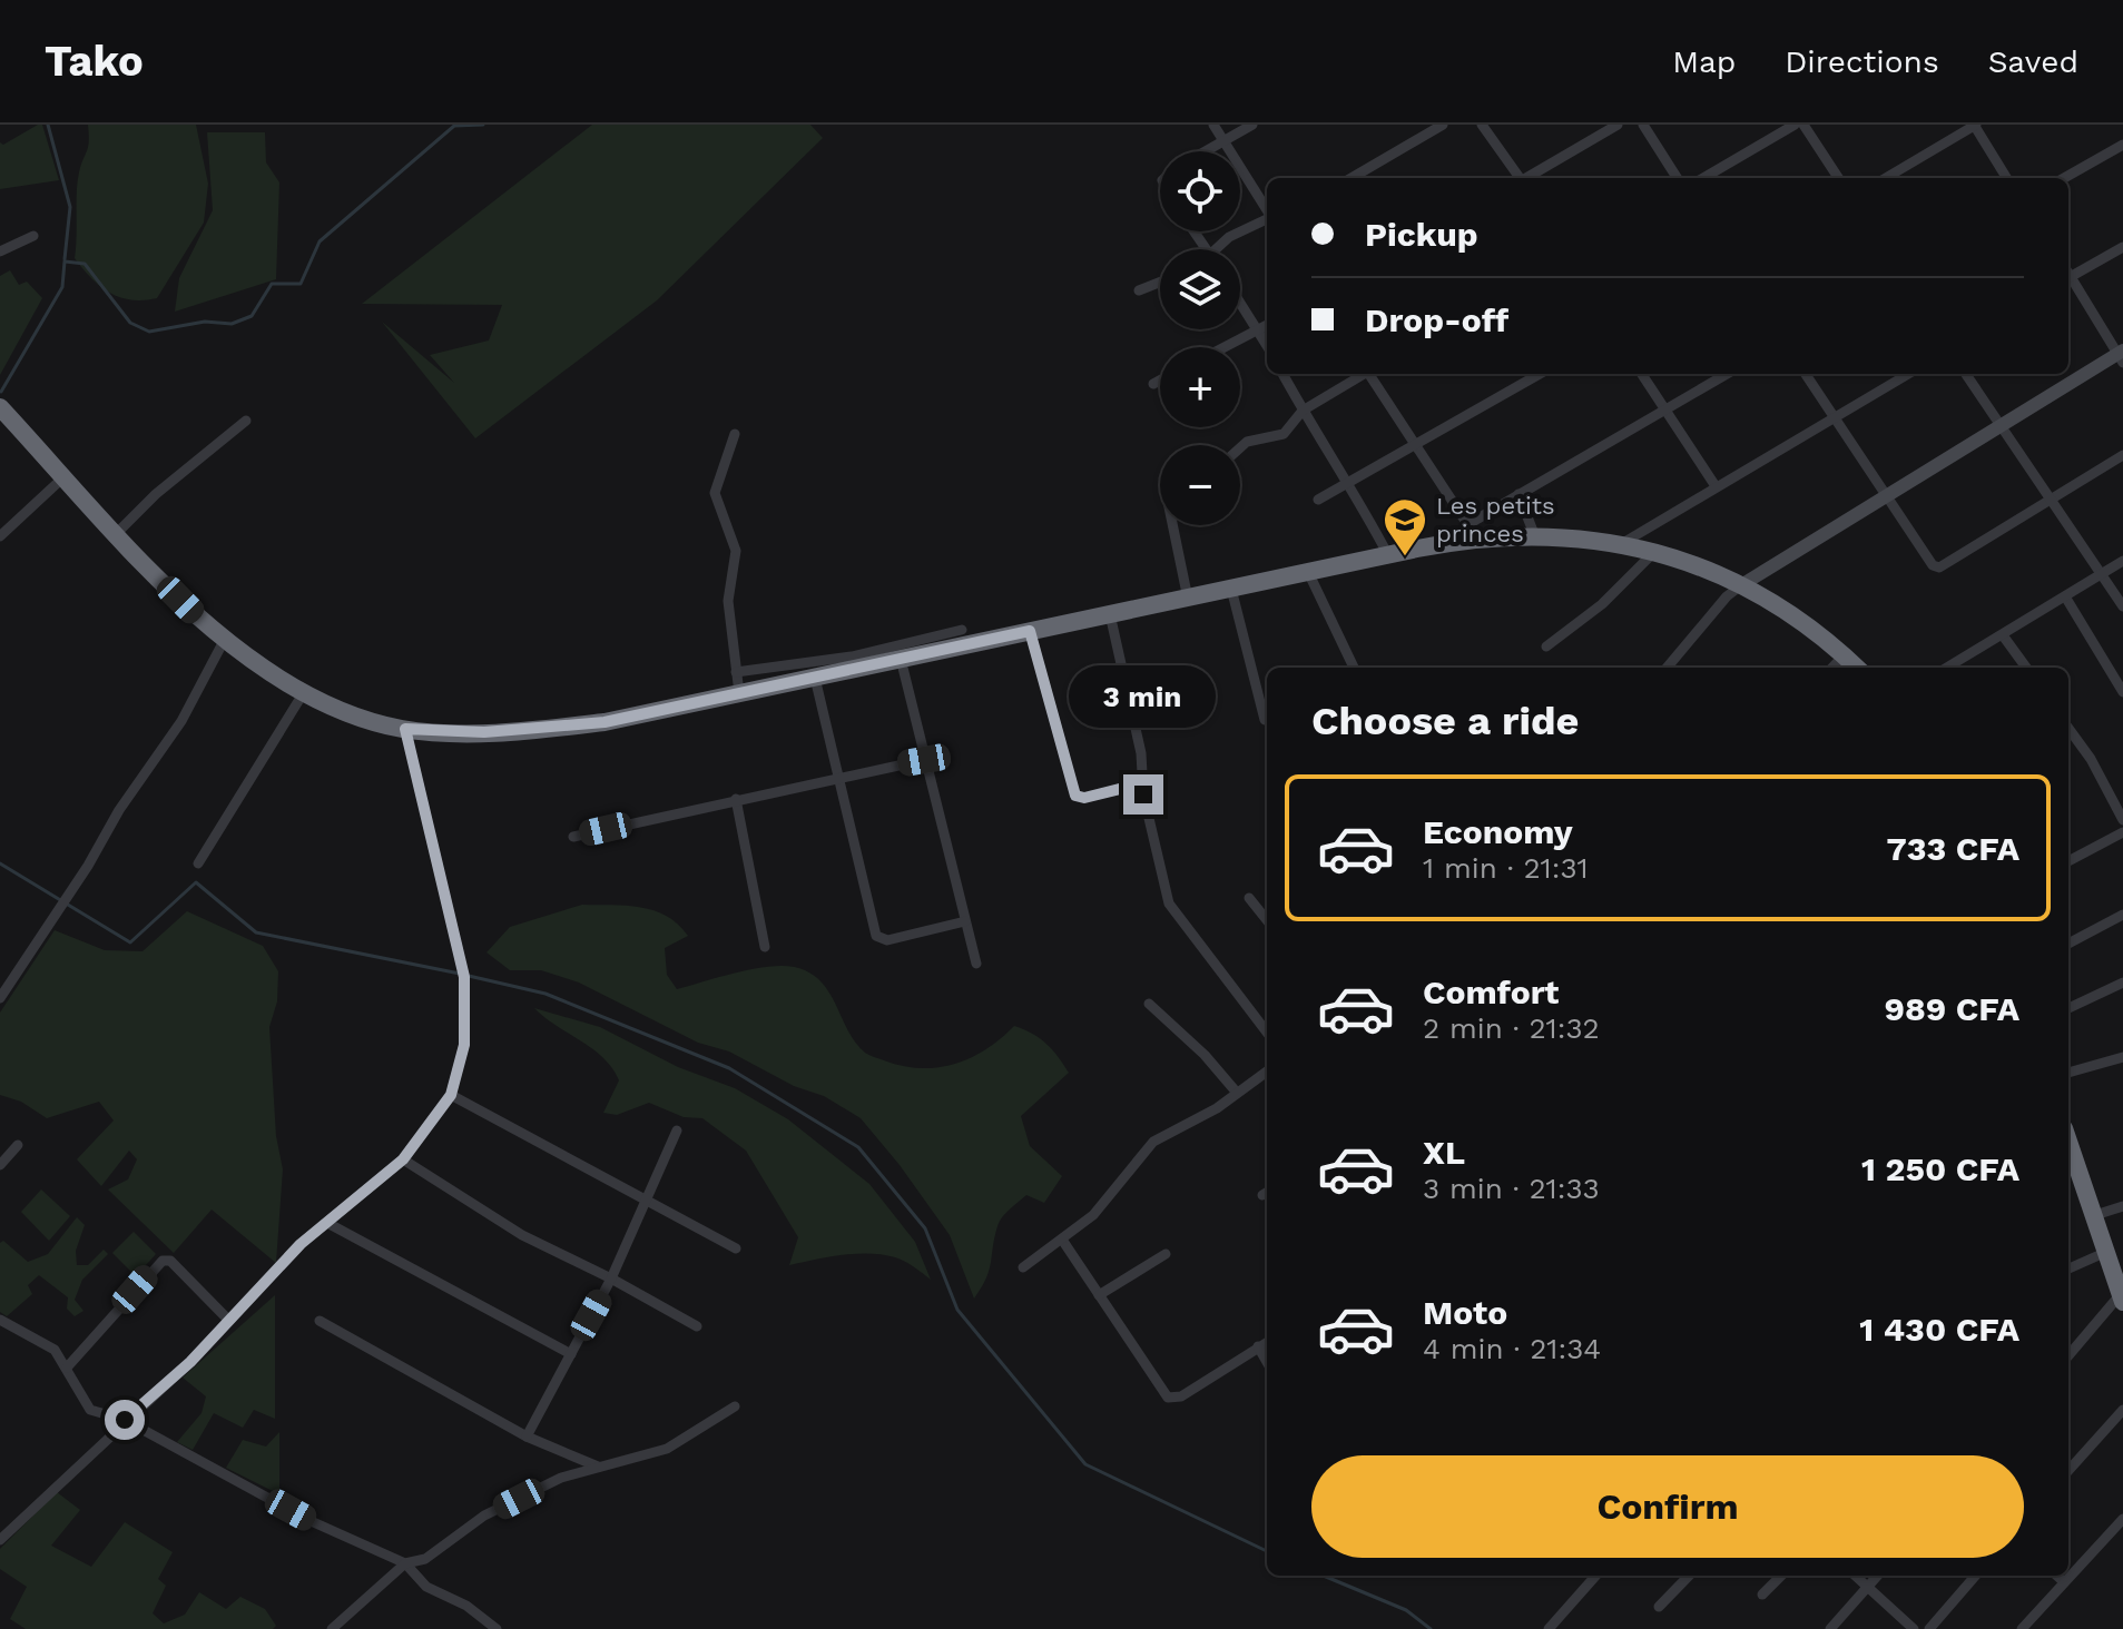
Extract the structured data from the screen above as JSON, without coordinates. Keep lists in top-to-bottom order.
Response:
{
  "places": {
    "school or university": ["Les petits princes"]
  },
  "page": {
    "header": "Tako",
    "nav": ["Map", "Directions", "Saved"],
    "map_buttons": ["+", "−"],
    "banner": ["Pickup", "Drop-off"],
    "bubble": "3 min",
    "heading": "Choose a ride",
    "list": [
      {
        "name": "Economy",
        "note": "1 min · 21:31",
        "value": "733 CFA"
      },
      {
        "name": "Comfort",
        "note": "2 min · 21:32",
        "value": "989 CFA"
      },
      {
        "name": "XL",
        "note": "3 min · 21:33",
        "value": "1 250 CFA"
      },
      {
        "name": "Moto",
        "note": "4 min · 21:34",
        "value": "1 430 CFA"
      }
    ],
    "buttons": "Confirm"
  }
}
